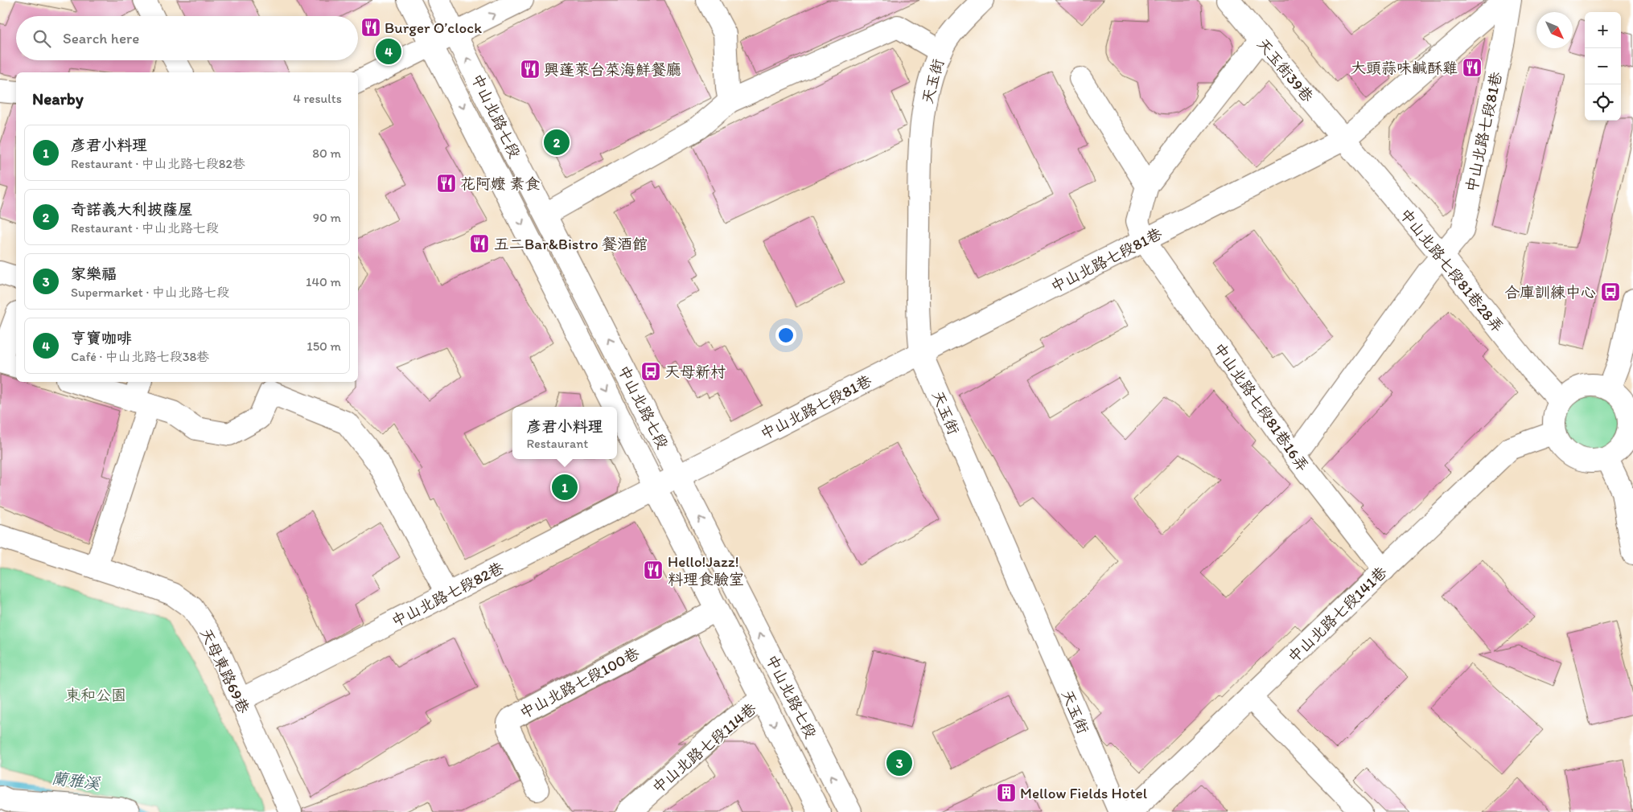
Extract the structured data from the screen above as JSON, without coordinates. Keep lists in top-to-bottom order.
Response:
{
  "streets": {
    "street": [
      "天玉街39巷",
      "天玉街",
      "中山北路七段",
      "中山北路七段81巷",
      "中山北路七段81巷28弄",
      "中山北路七段81巷16弄",
      "中山北路七段82巷",
      "中山北路七段141巷",
      "天母東路69巷",
      "中山北路七段100巷",
      "中山北路七段114巷"
    ]
  },
  "crossings": [
    ["天玉街39巷", "中山北路七段81巷"],
    ["天玉街39巷", "中山北路七段81巷28弄"],
    ["天玉街", "中山北路七段81巷"],
    ["中山北路七段", "中山北路七段81巷"],
    ["中山北路七段", "中山北路七段82巷"],
    ["中山北路七段", "中山北路七段100巷"],
    ["中山北路七段", "中山北路七段114巷"],
    ["中山北路七段81巷", "中山北路七段81巷28弄"],
    ["中山北路七段81巷", "中山北路七段81巷16弄"],
    ["中山北路七段81巷", "中山北路七段82巷"],
    ["中山北路七段81巷28弄", "中山北路七段141巷"],
    ["中山北路七段81巷16弄", "中山北路七段141巷"],
    ["中山北路七段82巷", "天母東路69巷"]
  ],
  "water": ["蘭雅溪"],
  "parks": ["東和公園"],
  "places": {
    "restaurant": [
      "Burger O’clock",
      "大頭蒜味鹹酥雞",
      "興蓬萊台菜海鮮餐廳",
      "花阿嬤 素食",
      "五二Bar&Bistro 餐酒館",
      "Hello!Jazz! 料理食驗室"
    ],
    "bus stop": ["合庫訓練中心", "天母新村"],
    "building": ["Mellow Fields Hotel"]
  },
  "north": "bottom right",
  "page": {
    "map_buttons": ["+", "−"],
    "search": "Search here",
    "pins": [
      "4",
      "2",
      "1",
      "3"
    ],
    "heading": ["Nearby", "4 results"],
    "list": [
      {
        "mark": "1",
        "name": "彥君小料理",
        "note": "Restaurant · 中山北路七段82巷",
        "value": "80 m"
      },
      {
        "mark": "2",
        "name": "奇諾義大利披薩屋",
        "note": "Restaurant · 中山北路七段",
        "value": "90 m"
      },
      {
        "mark": "3",
        "name": "家樂福",
        "note": "Supermarket · 中山北路七段",
        "value": "140 m"
      },
      {
        "mark": "4",
        "name": "亨寶咖啡",
        "note": "Café · 中山北路七段38巷",
        "value": "150 m"
      }
    ],
    "popup": ["彥君小料理", "Restaurant"]
  }
}
